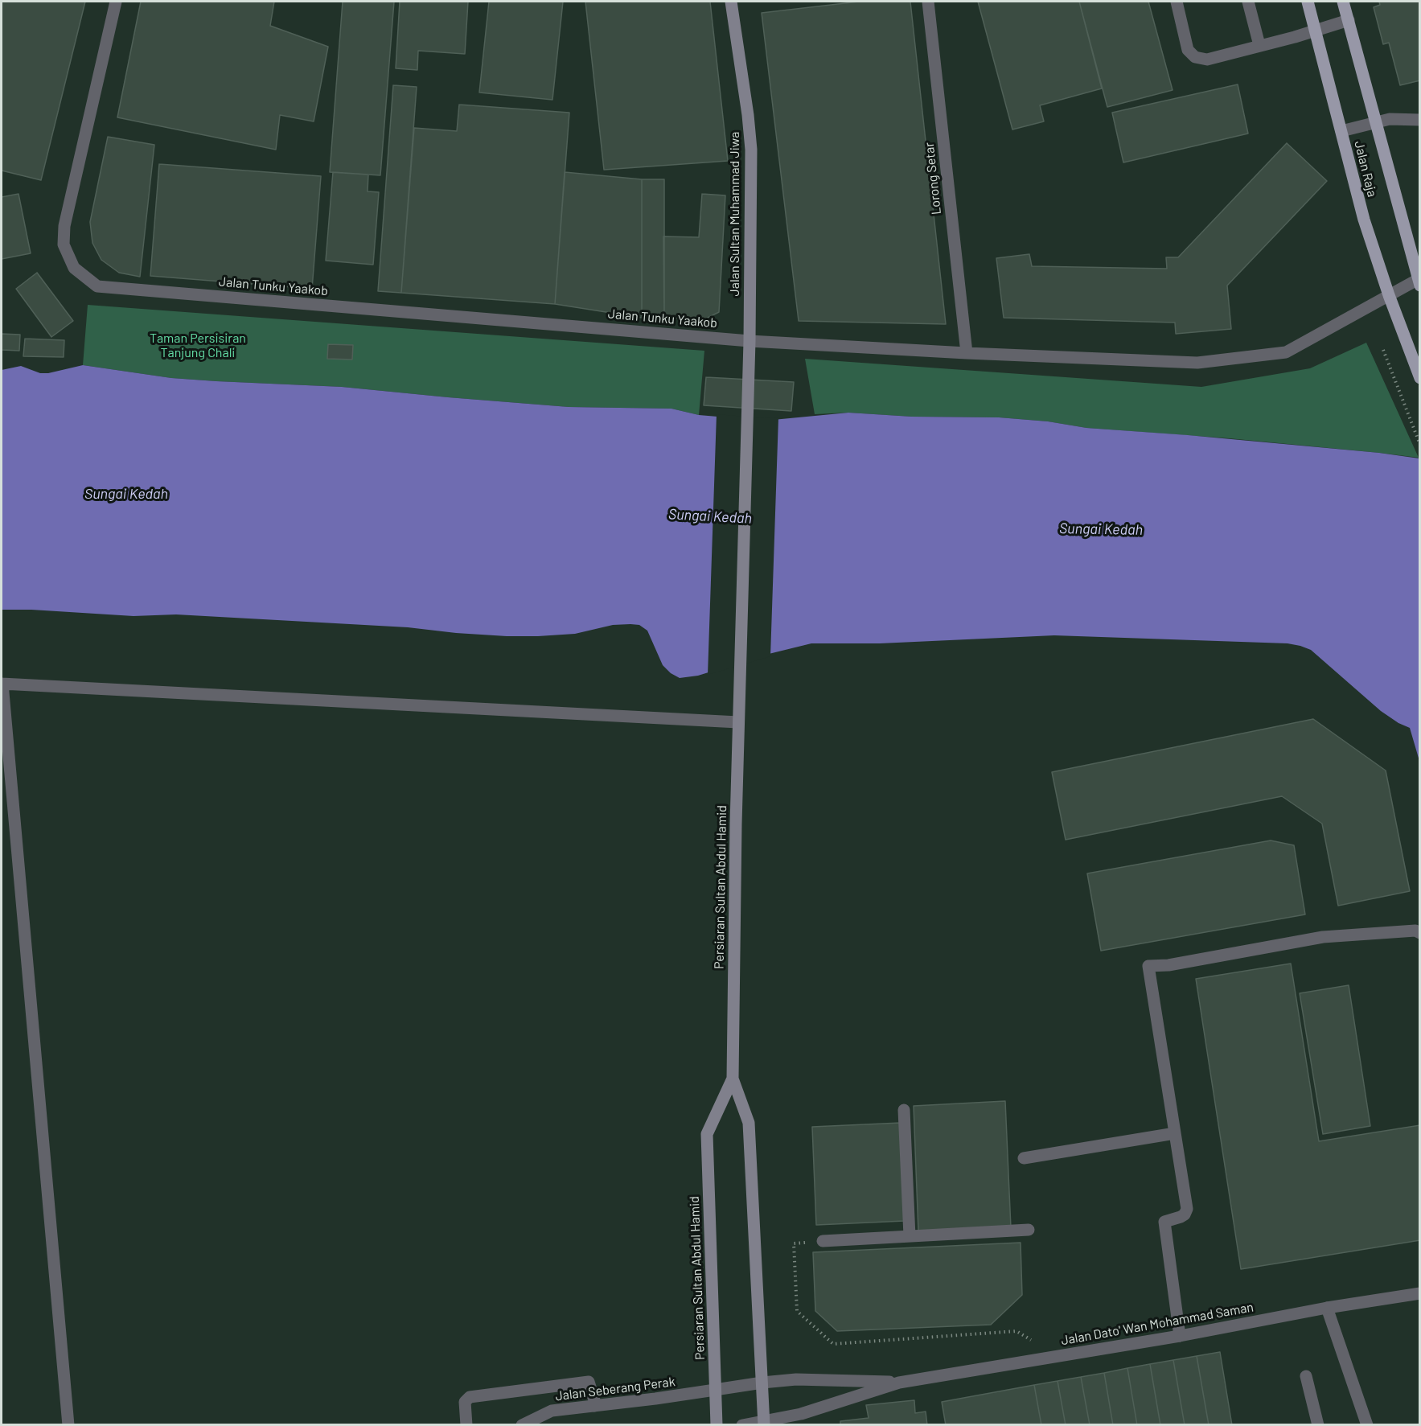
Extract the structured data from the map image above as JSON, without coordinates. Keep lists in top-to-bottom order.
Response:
{
  "streets": {
    "main road": ["Jalan Raja", "Jalan Sultan Muhammad Jiwa", "Persiaran Sultan Abdul Hamid"],
    "street": [
      "Lorong Setar",
      "Jalan Tunku Yaakob",
      "Jalan Dato' Wan Mohammad Saman",
      "Jalan Seberang Perak"
    ]
  },
  "crossings": [
    ["Jalan Raja", "Jalan Tunku Yaakob"],
    ["Lorong Setar", "Jalan Tunku Yaakob"],
    ["Jalan Sultan Muhammad Jiwa", "Jalan Tunku Yaakob"],
    ["Jalan Sultan Muhammad Jiwa", "Persiaran Sultan Abdul Hamid"],
    ["Persiaran Sultan Abdul Hamid", "Jalan Dato' Wan Mohammad Saman"],
    ["Persiaran Sultan Abdul Hamid", "Jalan Seberang Perak"],
    ["Jalan Dato' Wan Mohammad Saman", "Jalan Seberang Perak"]
  ],
  "water": ["Sungai Kedah"],
  "parks": ["Taman Persisiran Tanjung Chali"]
}
